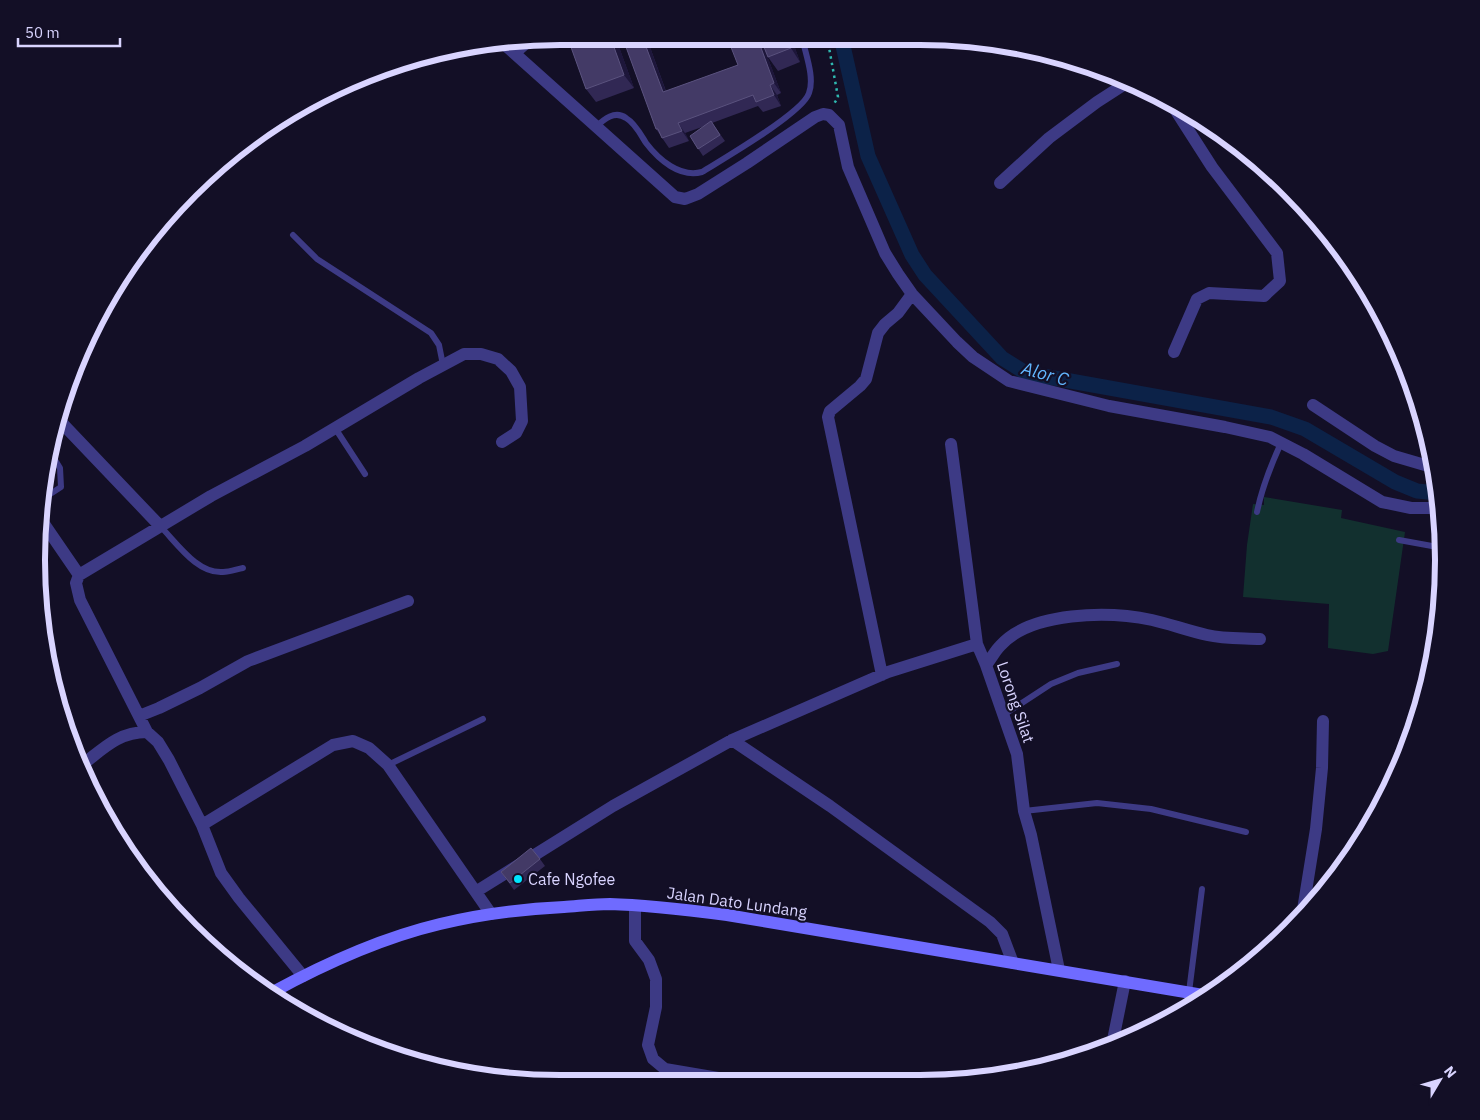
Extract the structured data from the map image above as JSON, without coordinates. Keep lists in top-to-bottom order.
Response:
{
  "streets": {
    "main road": ["Jalan Dato Lundang"],
    "street": ["Lorong Silat"]
  },
  "crossings": [
    ["Lorong Silat", "Jalan Dato Lundang"]
  ],
  "water": ["Alor C"],
  "places": ["Cafe Ngofee"],
  "scale_bar": "50 m",
  "north": "top right"
}
